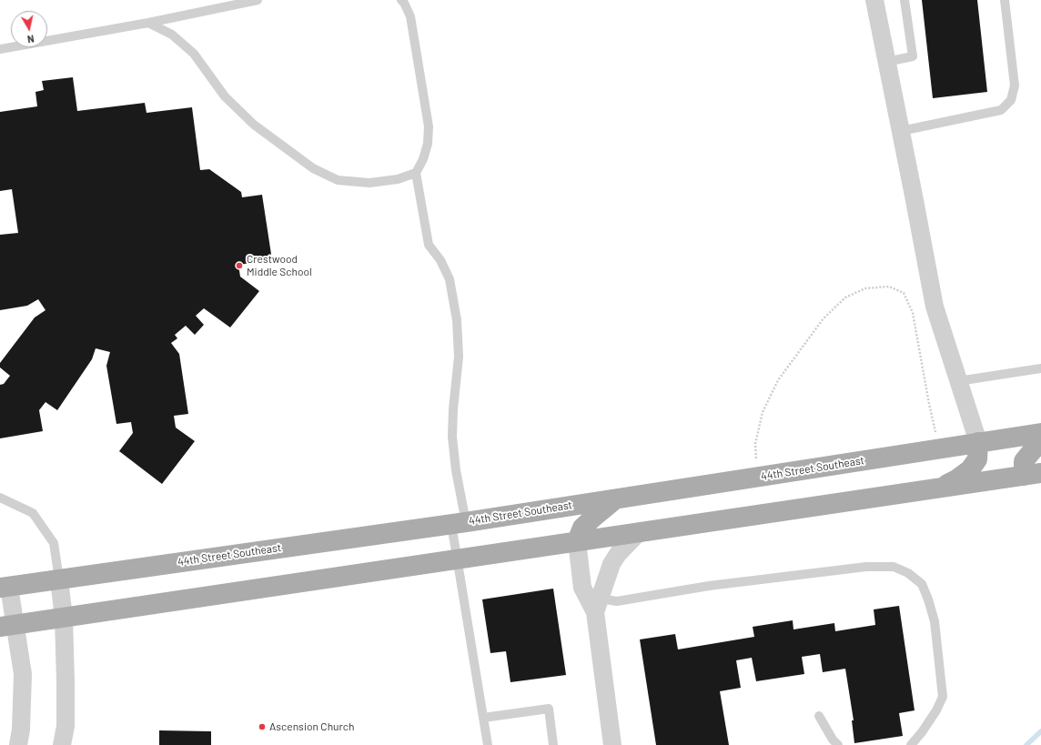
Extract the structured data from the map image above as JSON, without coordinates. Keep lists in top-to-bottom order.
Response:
{
  "streets": {
    "main road": ["44th Street Southeast"]
  },
  "places": ["Crestwood Middle School", "Ascension Church"],
  "north": "bottom"
}
